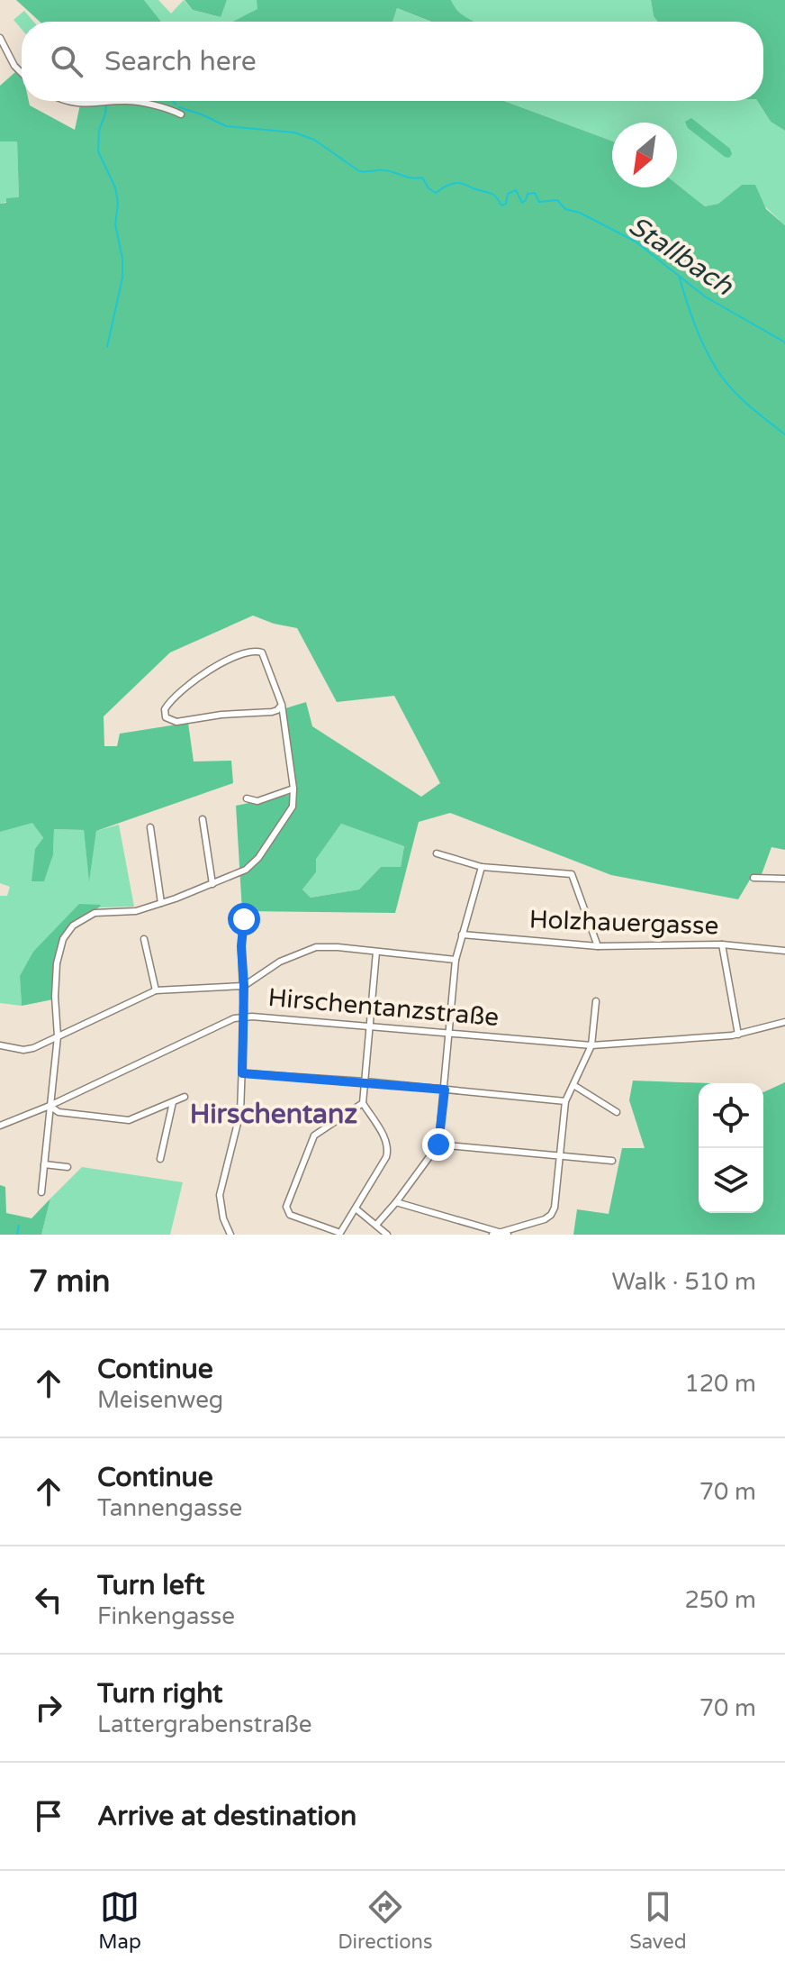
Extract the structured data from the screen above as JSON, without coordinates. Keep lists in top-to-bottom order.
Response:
{
  "streets": {
    "street": ["Holzhauergasse", "Hirschentanzstraße"]
  },
  "districts": ["Hirschentanz"],
  "water": ["Stallbach"],
  "north": "bottom left",
  "page": {
    "search": "Search here",
    "heading": ["7 min", "Walk · 510 m"],
    "list": [
      ["Continue", "Meisenweg", "120 m"],
      ["Continue", "Tannengasse", "70 m"],
      ["Turn left", "Finkengasse", "250 m"],
      ["Turn right", "Lattergrabenstraße", "70 m"],
      "Arrive at destination"
    ],
    "nav": ["Map", "Directions", "Saved"]
  }
}
